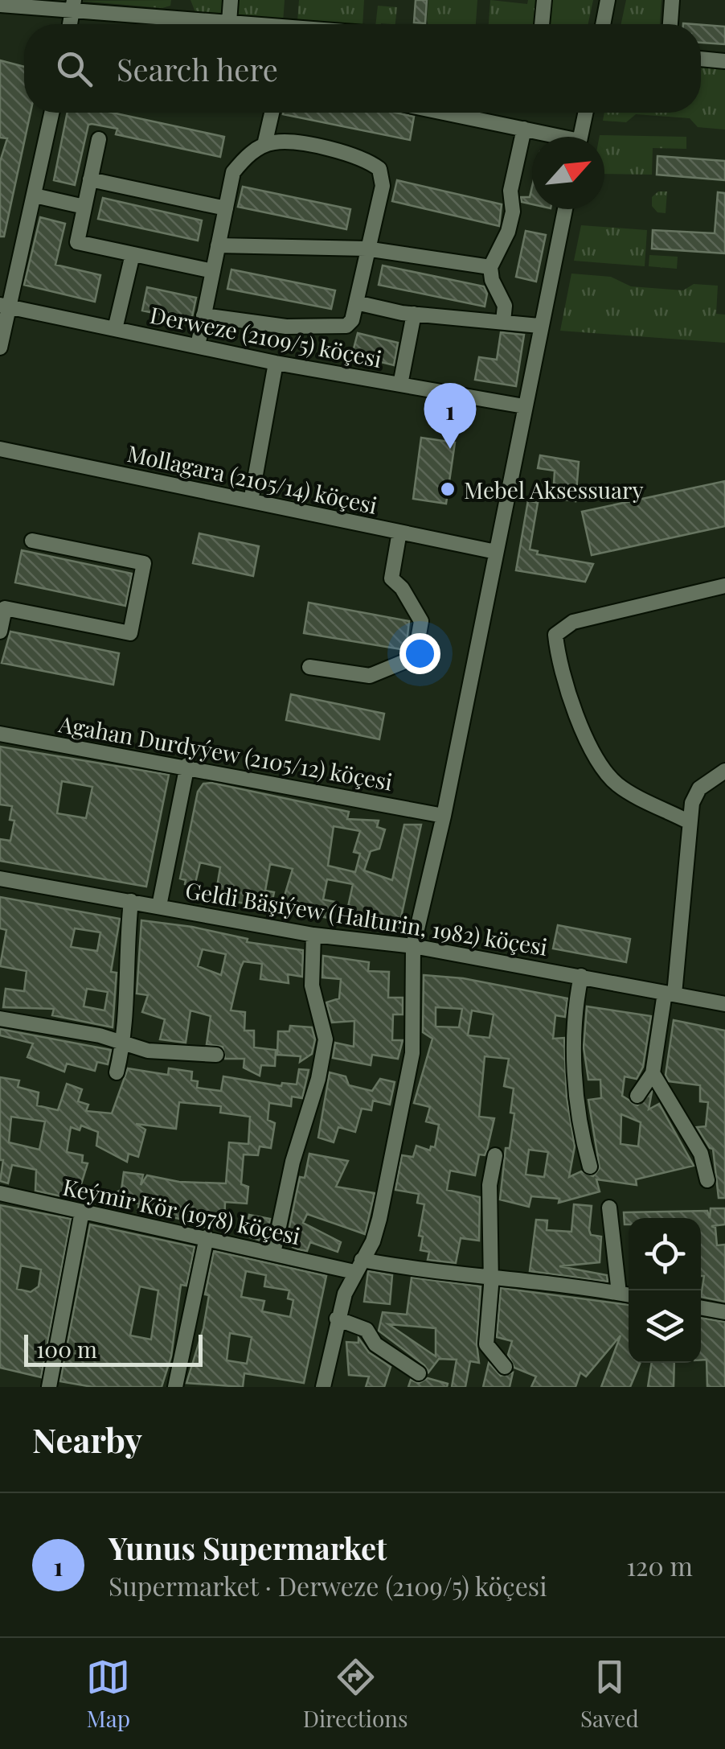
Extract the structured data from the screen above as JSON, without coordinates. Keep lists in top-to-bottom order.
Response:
{
  "streets": {
    "street": [
      "Derweze (2109/5) köçesi",
      "Mollagara (2105/14) köçesi",
      "Agahan Durdyýew (2105/12) köçesi",
      "Geldi Bäşiýew (Halturin, 1982) köçesi",
      "Keýmir Kör (1978) köçesi"
    ]
  },
  "places": ["Mebel Aksessuary"],
  "scale_bar": "100 m",
  "north": "top right",
  "page": {
    "search": "Search here",
    "pins": "1",
    "scale": "100 m",
    "heading": "Nearby",
    "list": [
      {
        "mark": "1",
        "name": "Yunus Supermarket",
        "note": "Supermarket · Derweze (2109/5) köçesi",
        "value": "120 m"
      }
    ],
    "nav": ["Map", "Directions", "Saved"]
  }
}
